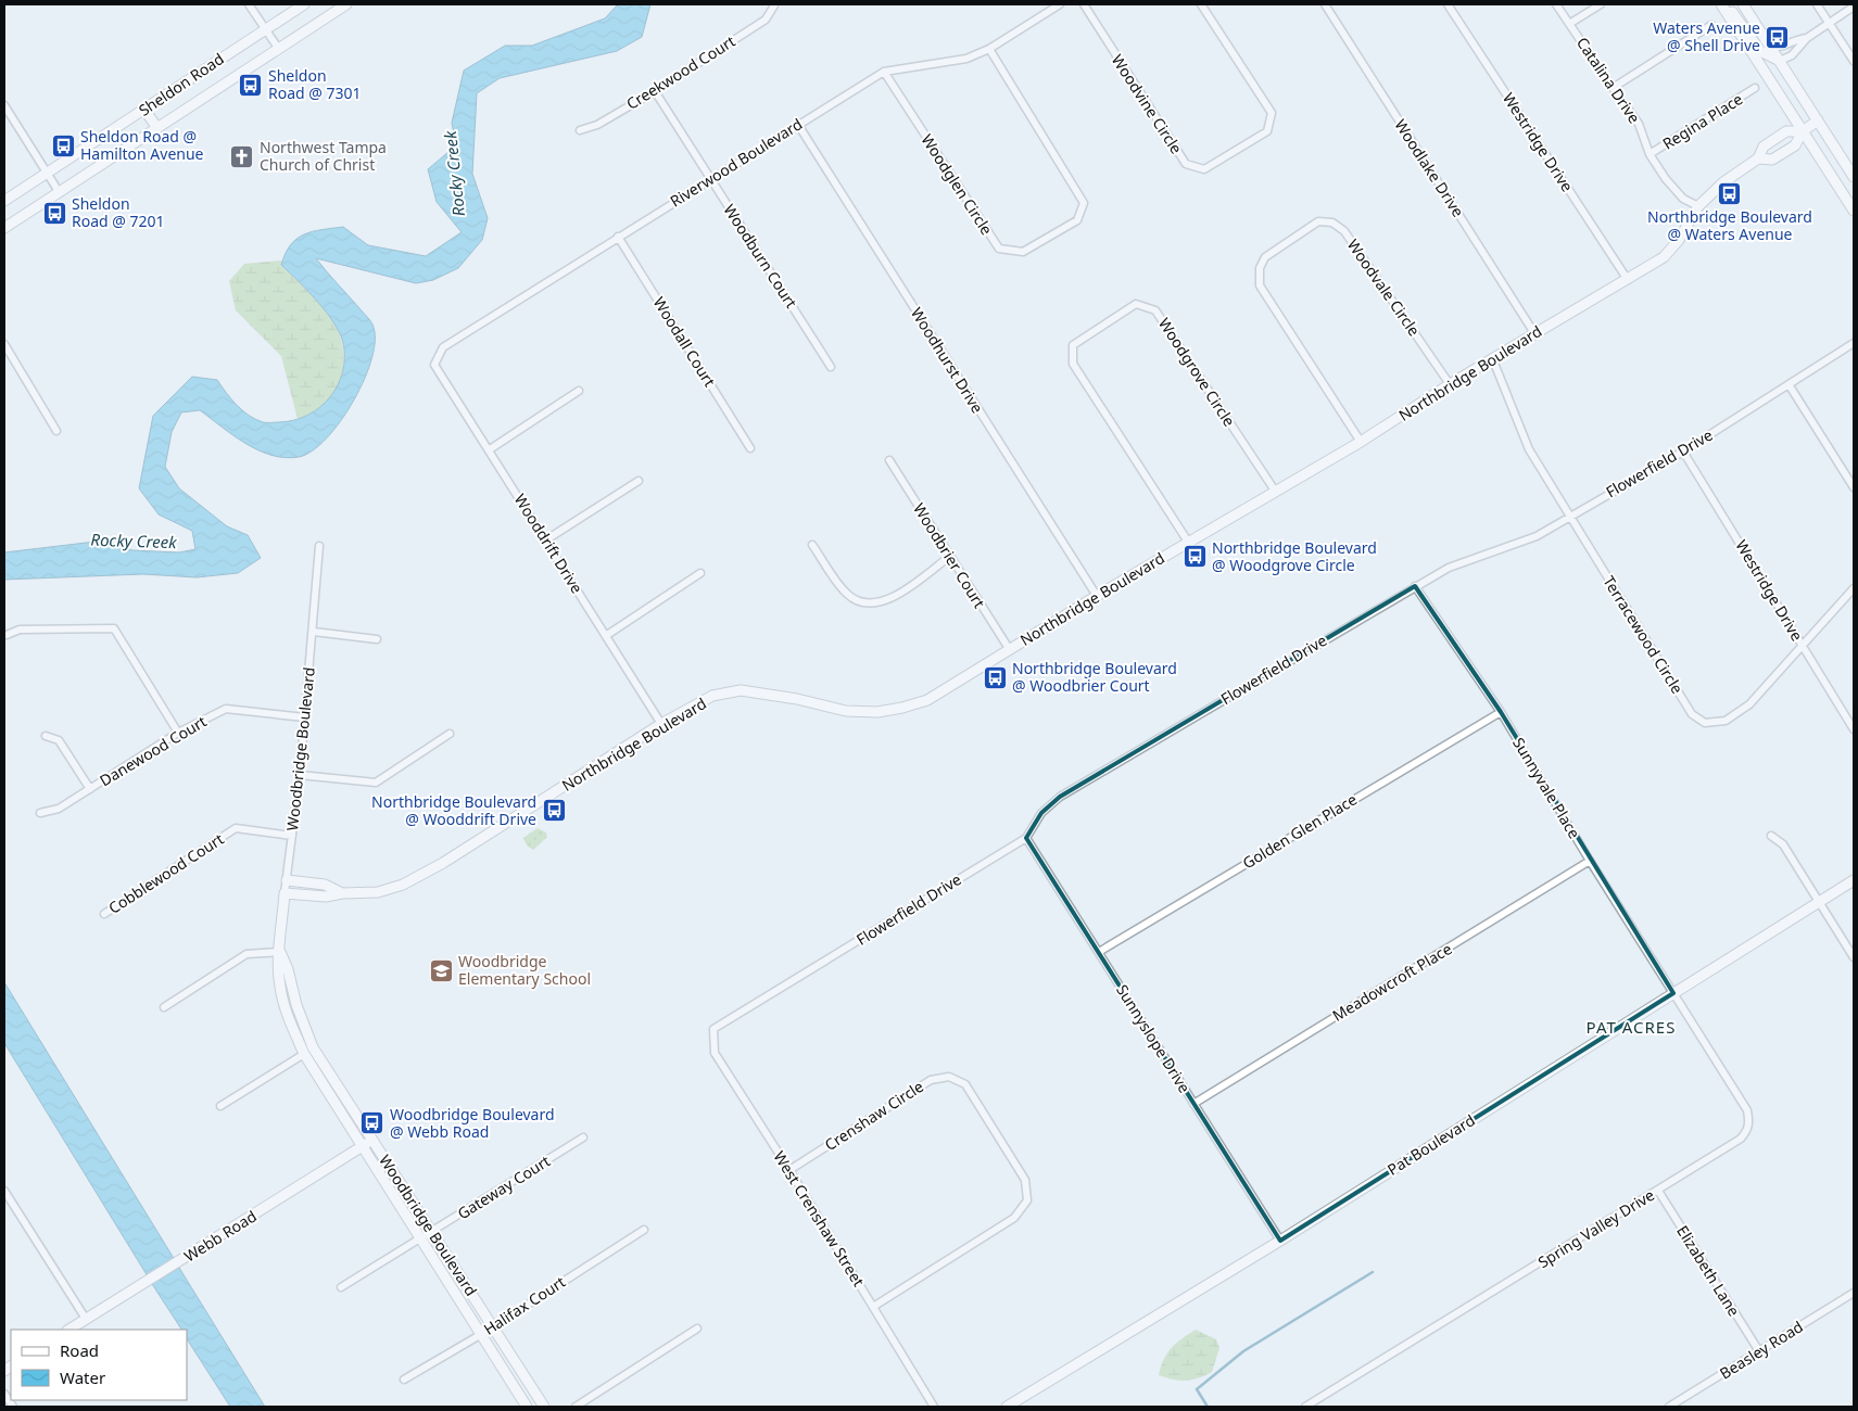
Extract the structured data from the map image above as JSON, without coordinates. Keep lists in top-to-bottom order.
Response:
{
  "streets": {
    "street": [
      "Creekwood Court",
      "Catalina Drive",
      "Sheldon Road",
      "Woodvine Circle",
      "Regina Place",
      "Westridge Drive",
      "Riverwood Boulevard",
      "Woodlake Drive",
      "Woodglen Circle",
      "Woodburn Court",
      "Woodvale Circle",
      "Woodall Court",
      "Woodhurst Drive",
      "Woodgrove Circle",
      "Northbridge Boulevard",
      "Flowerfield Drive",
      "Wooddrift Drive",
      "Woodbrier Court",
      "Terracewood Circle",
      "Woodbridge Boulevard",
      "Danewood Court",
      "Sunnyvale Place",
      "Golden Glen Place",
      "Cobblewood Court",
      "Meadowcroft Place",
      "Sunnyslope Drive",
      "Crenshaw Circle",
      "Pat Boulevard",
      "Gateway Court",
      "West Crenshaw Street",
      "Spring Valley Drive",
      "Webb Road",
      "Elizabeth Lane",
      "Halifax Court",
      "Beasley Road"
    ]
  },
  "crossings": [
    ["Creekwood Court", "Woodburn Court"],
    ["Catalina Drive", "Regina Place"],
    ["Catalina Drive", "Northbridge Boulevard"],
    ["Westridge Drive", "Northbridge Boulevard"],
    ["Westridge Drive", "Flowerfield Drive"],
    ["Westridge Drive", "Terracewood Circle"],
    ["Riverwood Boulevard", "Woodglen Circle"],
    ["Riverwood Boulevard", "Woodburn Court"],
    ["Riverwood Boulevard", "Woodall Court"],
    ["Riverwood Boulevard", "Woodhurst Drive"],
    ["Riverwood Boulevard", "Wooddrift Drive"],
    ["Woodlake Drive", "Northbridge Boulevard"],
    ["Woodvale Circle", "Northbridge Boulevard"],
    ["Woodhurst Drive", "Northbridge Boulevard"],
    ["Woodgrove Circle", "Northbridge Boulevard"],
    ["Northbridge Boulevard", "Wooddrift Drive"],
    ["Northbridge Boulevard", "Woodbrier Court"],
    ["Northbridge Boulevard", "Terracewood Circle"],
    ["Northbridge Boulevard", "Woodbridge Boulevard"],
    ["Flowerfield Drive", "Terracewood Circle"],
    ["Flowerfield Drive", "Sunnyvale Place"],
    ["Flowerfield Drive", "Sunnyslope Drive"],
    ["Flowerfield Drive", "West Crenshaw Street"],
    ["Woodbridge Boulevard", "Danewood Court"],
    ["Woodbridge Boulevard", "Cobblewood Court"],
    ["Woodbridge Boulevard", "Gateway Court"],
    ["Woodbridge Boulevard", "Webb Road"],
    ["Woodbridge Boulevard", "Halifax Court"],
    ["Sunnyvale Place", "Golden Glen Place"],
    ["Sunnyvale Place", "Meadowcroft Place"],
    ["Sunnyvale Place", "Pat Boulevard"],
    ["Sunnyvale Place", "Spring Valley Drive"],
    ["Golden Glen Place", "Sunnyslope Drive"],
    ["Meadowcroft Place", "Sunnyslope Drive"],
    ["Sunnyslope Drive", "Pat Boulevard"],
    ["Crenshaw Circle", "West Crenshaw Street"],
    ["Pat Boulevard", "Spring Valley Drive"],
    ["Spring Valley Drive", "Elizabeth Lane"],
    ["Elizabeth Lane", "Beasley Road"]
  ],
  "districts": ["PAT ACRES"],
  "water": ["Rocky Creek"],
  "places": {
    "bus stop": [
      "Waters Avenue @ Shell Drive",
      "Sheldon Road @ 7301",
      "Sheldon Road @ Hamilton Avenue",
      "Northbridge Boulevard @ Waters Avenue",
      "Sheldon Road @ 7201",
      "Northbridge Boulevard @ Woodgrove Circle",
      "Northbridge Boulevard @ Woodbrier Court",
      "Northbridge Boulevard @ Wooddrift Drive",
      "Woodbridge Boulevard @ Webb Road"
    ],
    "church": ["Northwest Tampa Church of Christ"],
    "school or university": ["Woodbridge Elementary School"]
  },
  "legend": ["Road", "Water"]
}
